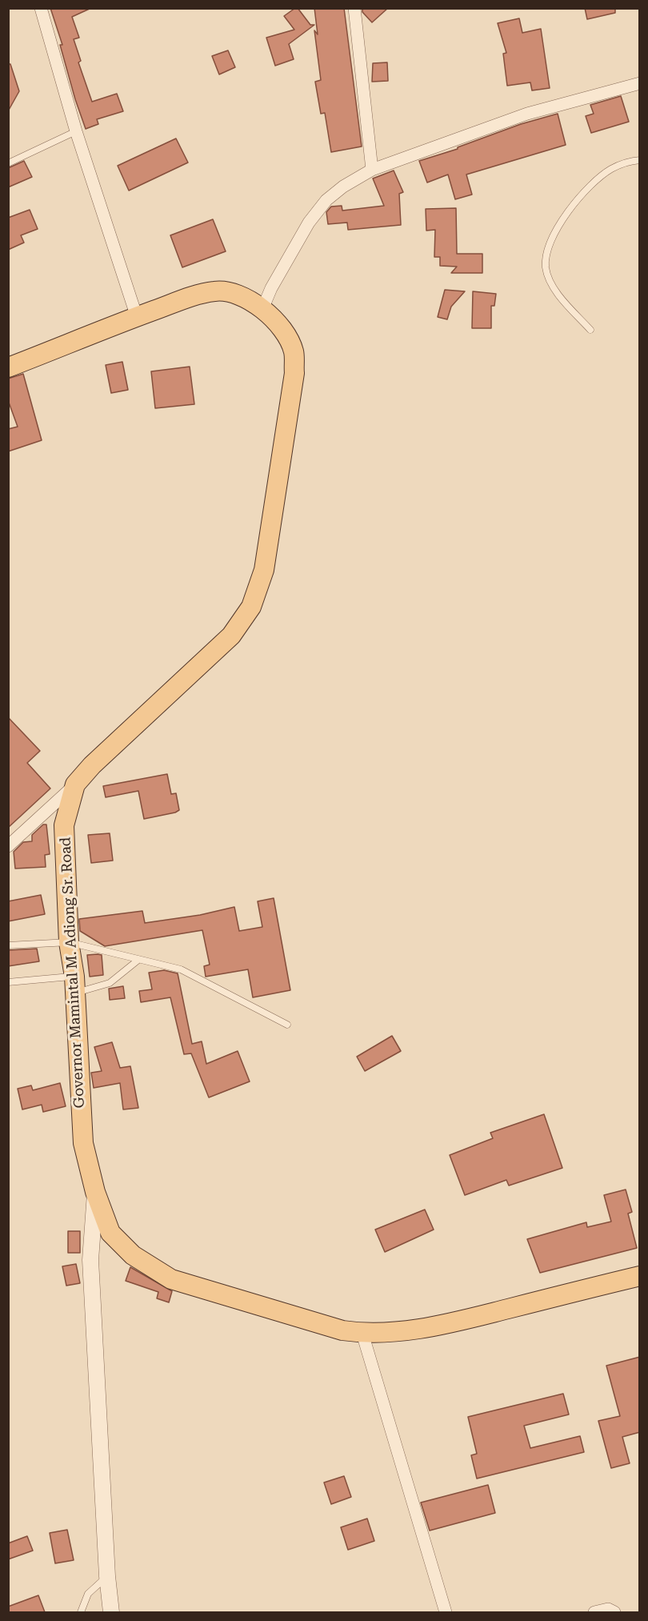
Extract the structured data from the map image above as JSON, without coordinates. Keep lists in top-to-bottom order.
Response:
{
  "streets": {
    "main road": ["Governor Mamintal M. Adiong Sr. Road"]
  }
}
